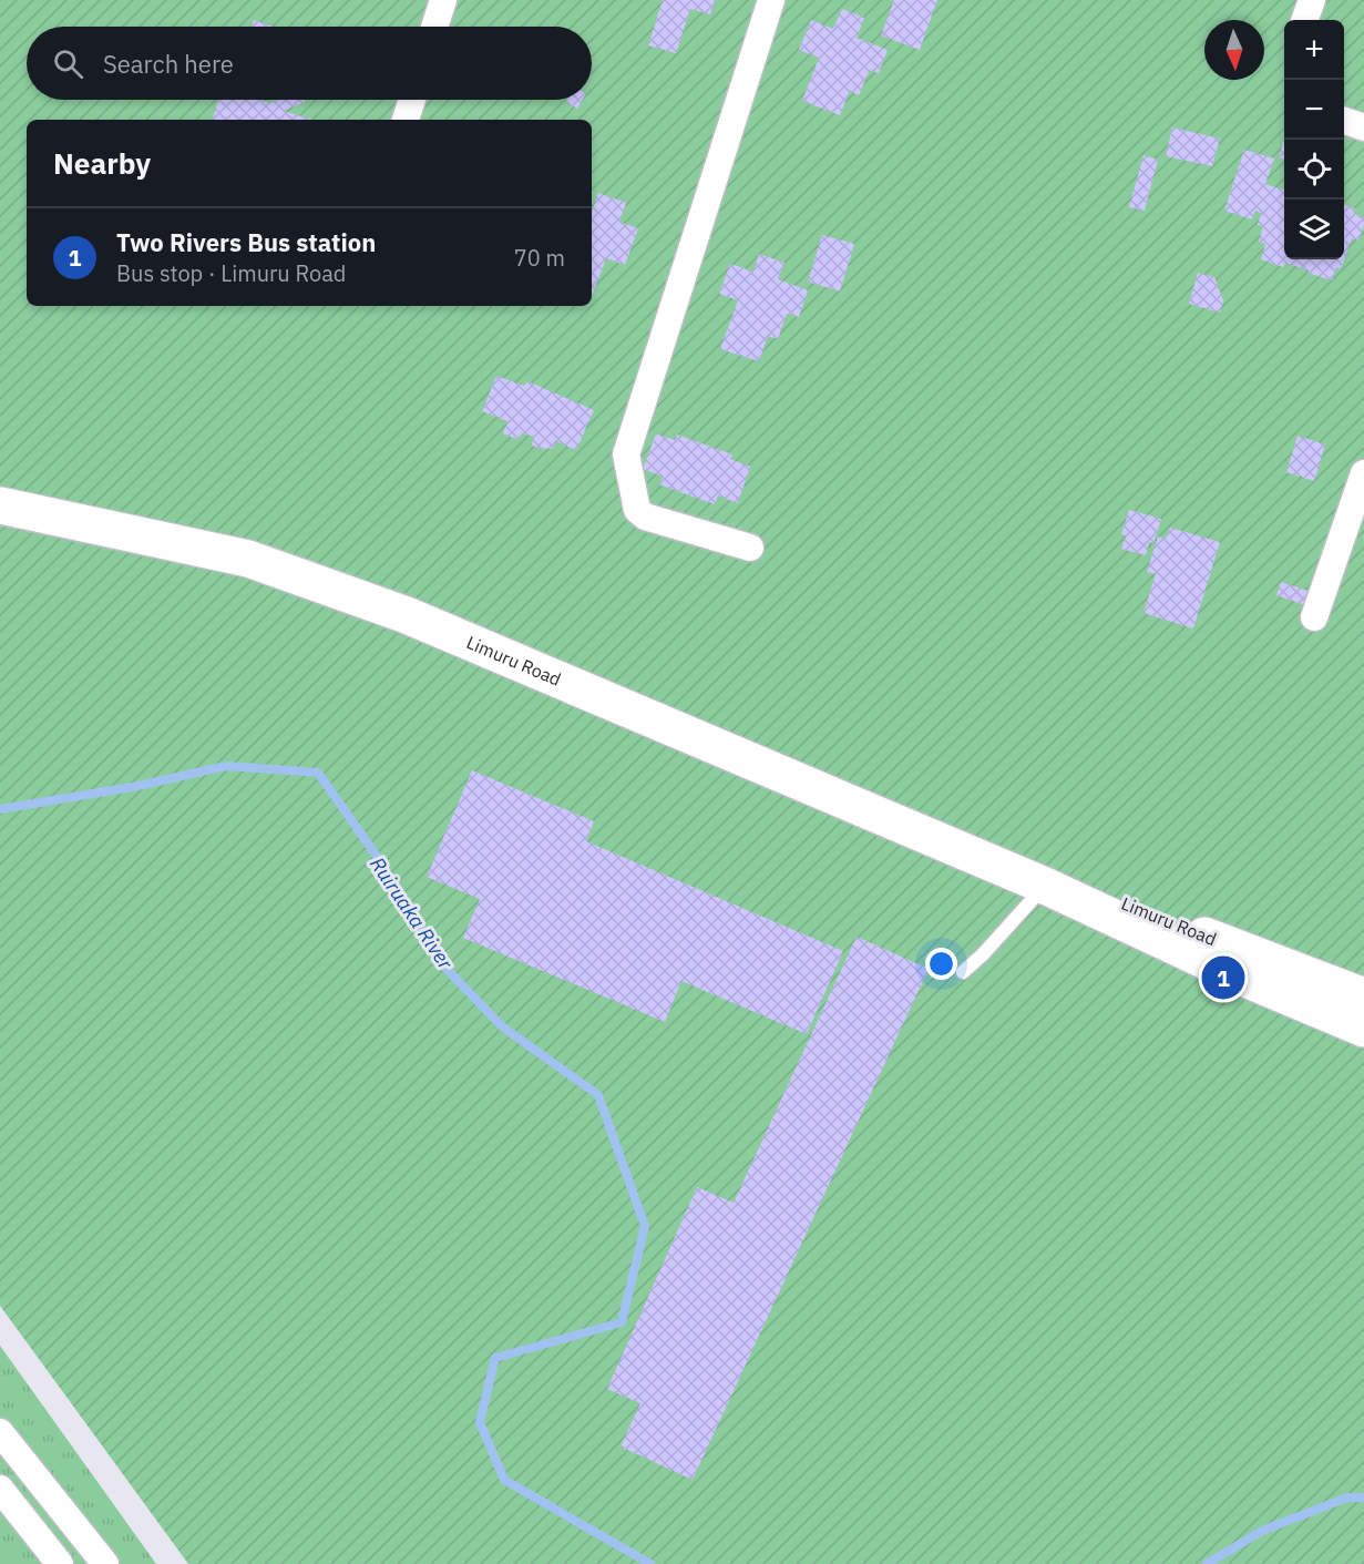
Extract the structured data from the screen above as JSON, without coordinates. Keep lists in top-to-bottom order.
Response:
{
  "streets": {
    "main road": ["Limuru Road"]
  },
  "water": ["Ruiruaka River"],
  "north": "bottom",
  "page": {
    "map_buttons": ["+", "−"],
    "search": "Search here",
    "heading": "Nearby",
    "list": [
      {
        "mark": "1",
        "name": "Two Rivers Bus station",
        "note": "Bus stop · Limuru Road",
        "value": "70 m"
      }
    ],
    "pins": "1"
  }
}
